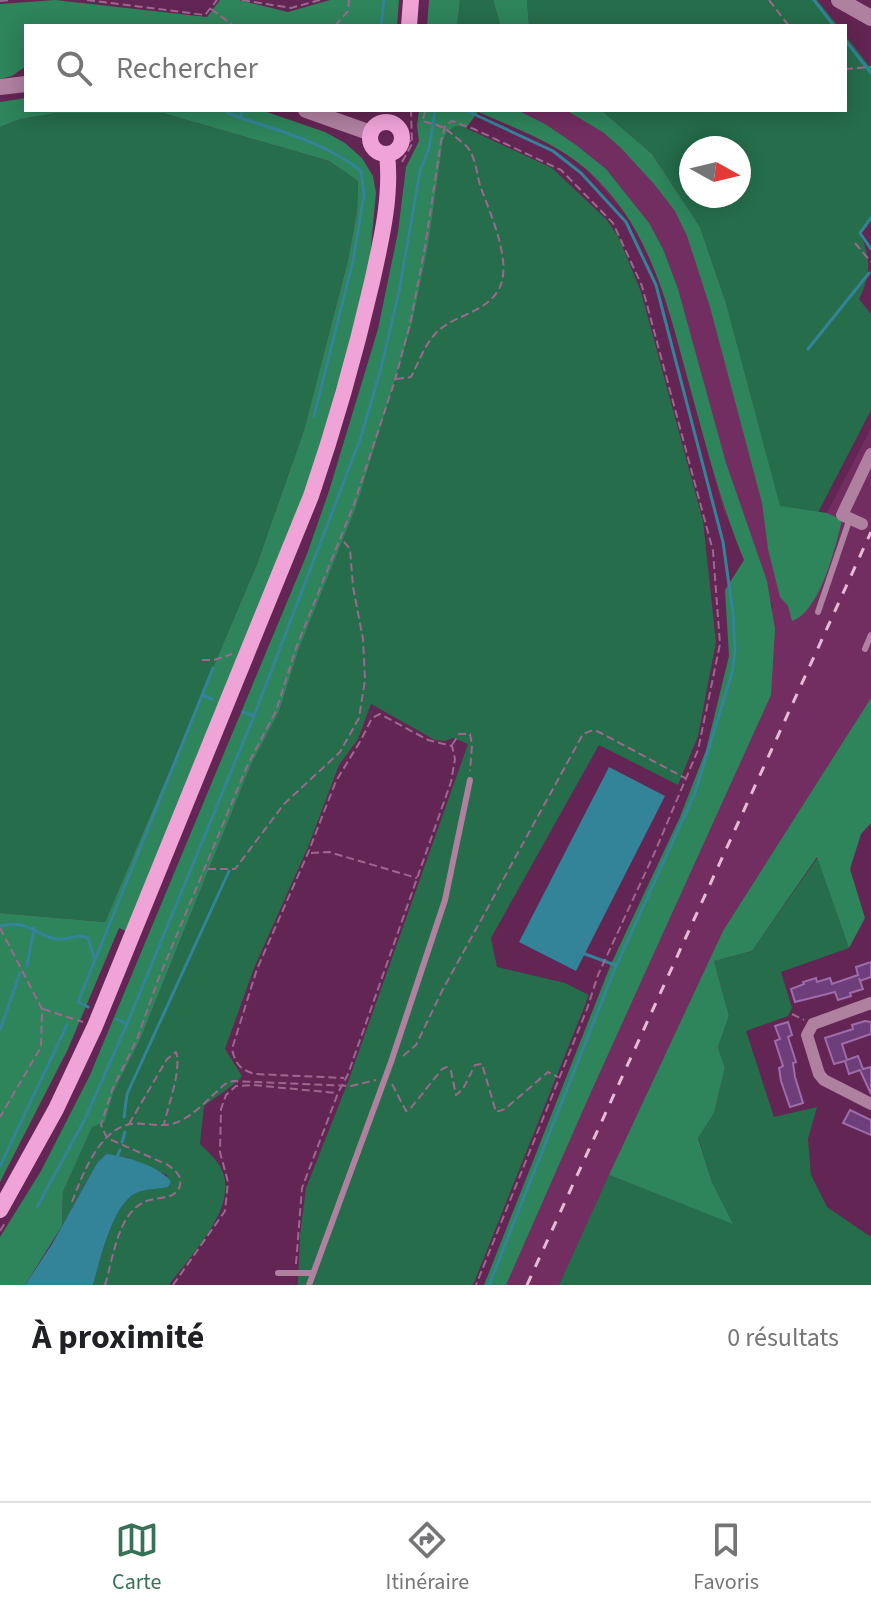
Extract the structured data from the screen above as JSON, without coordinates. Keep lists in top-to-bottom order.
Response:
{
  "north": "right",
  "page": {
    "search": "Rechercher",
    "heading": ["À proximité", "0 résultats"],
    "nav": ["Carte", "Itinéraire", "Favoris"]
  }
}
